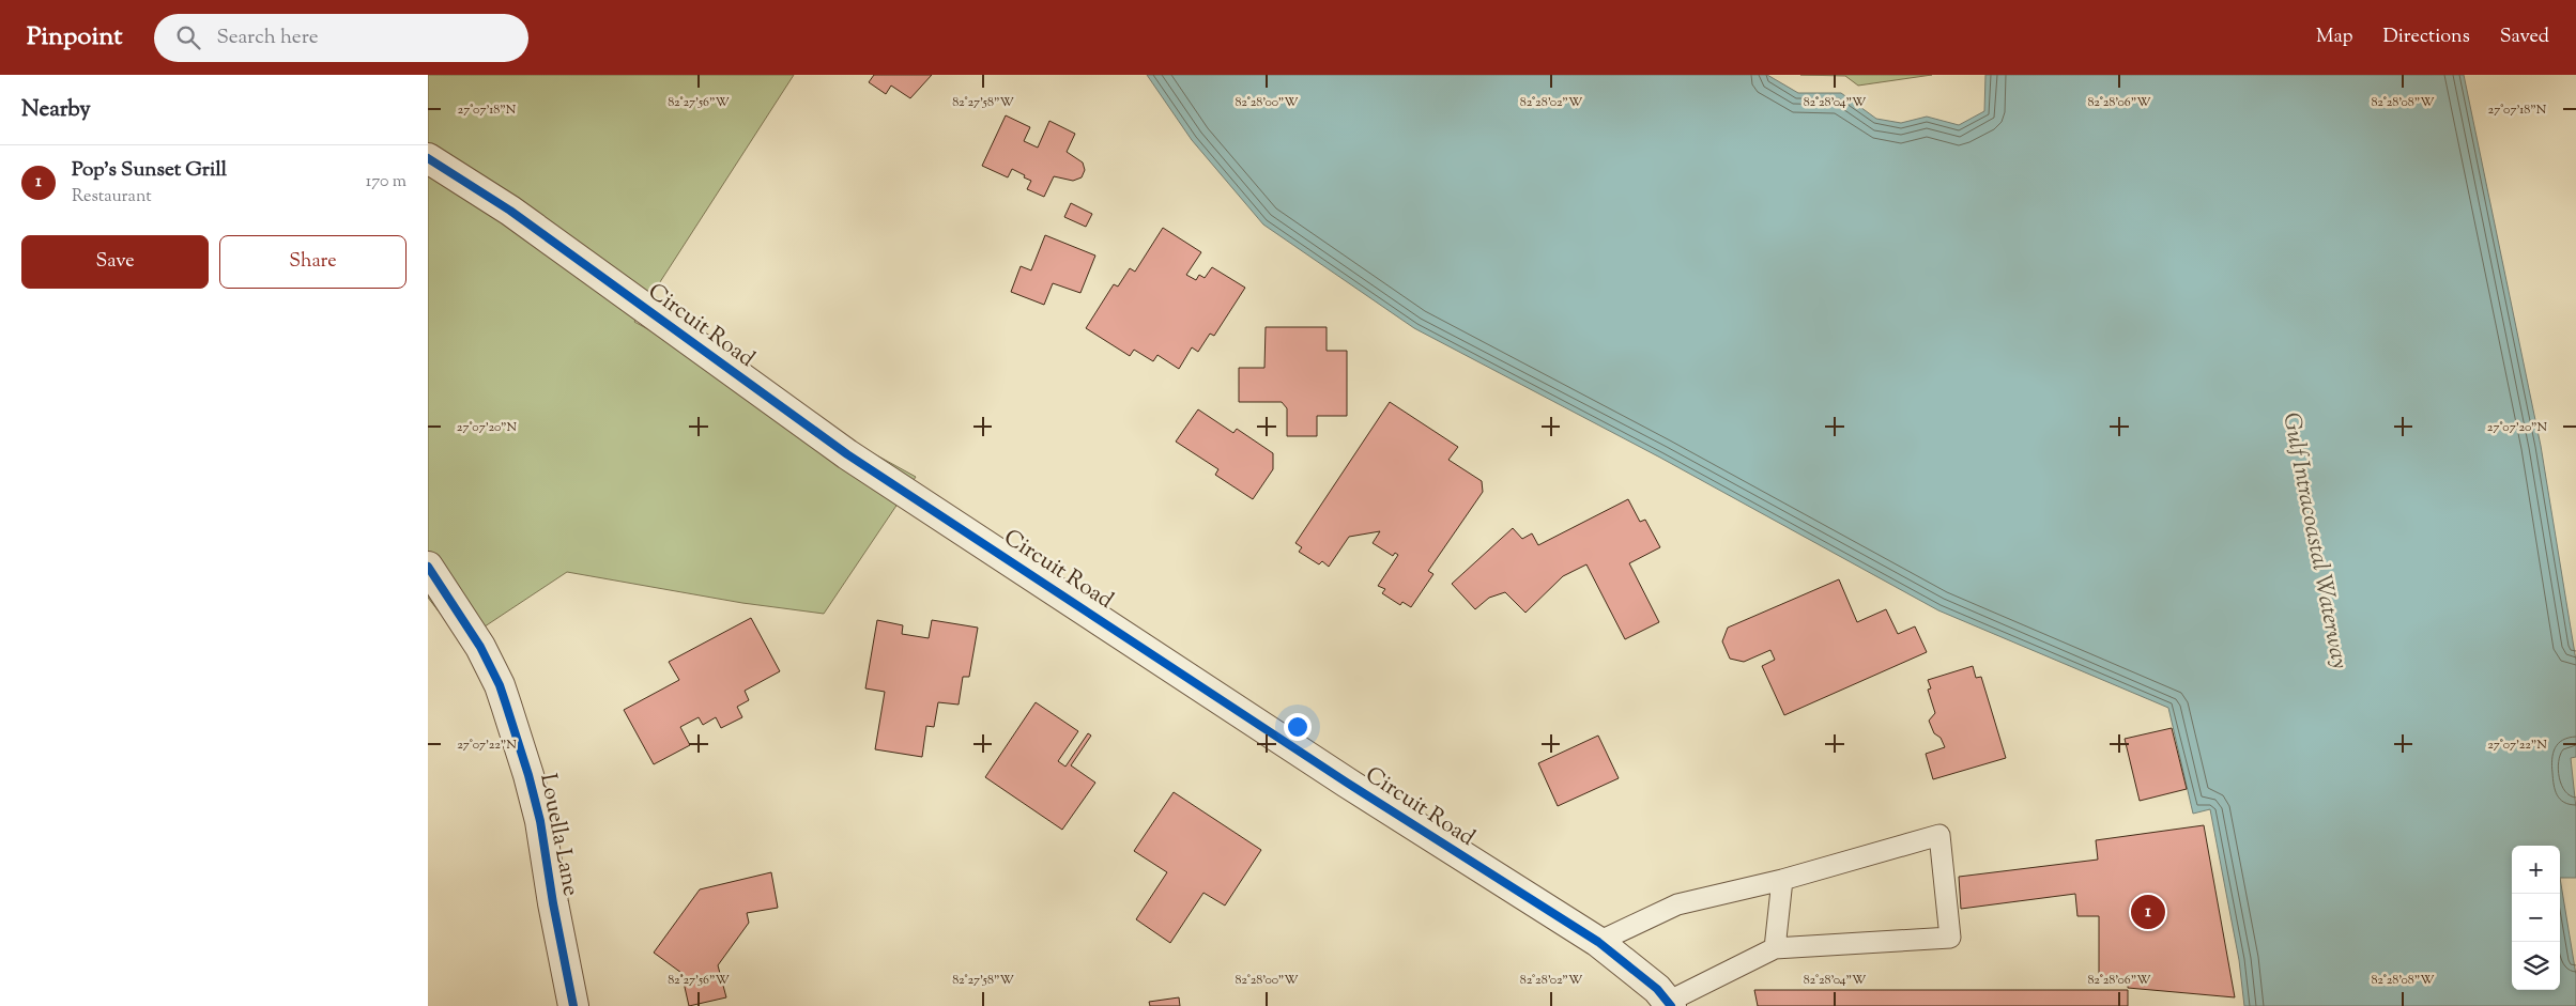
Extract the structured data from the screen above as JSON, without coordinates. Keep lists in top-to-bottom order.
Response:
{
  "streets": {
    "street": ["Circuit Road", "Louella Lane"]
  },
  "water": ["Gulf Intracoastal Waterway"],
  "page": {
    "header": "Pinpoint",
    "search": "Search here",
    "nav": ["Map", "Directions", "Saved"],
    "heading": "Nearby",
    "list": [
      {
        "mark": "1",
        "name": "Pop's Sunset Grill",
        "note": "Restaurant",
        "value": "170 m"
      }
    ],
    "buttons": ["Save", "Share"],
    "map_buttons": ["+", "−"],
    "pins": "1"
  },
  "coordinates": [
    "82°27'56\"W",
    "82°27'58\"W",
    "82°28'00\"W",
    "82°28'02\"W",
    "82°28'04\"W",
    "82°28'06\"W",
    "82°28'08\"W",
    "27°07'18\"N",
    "27°07'20\"N",
    "27°07'22\"N"
  ]
}
